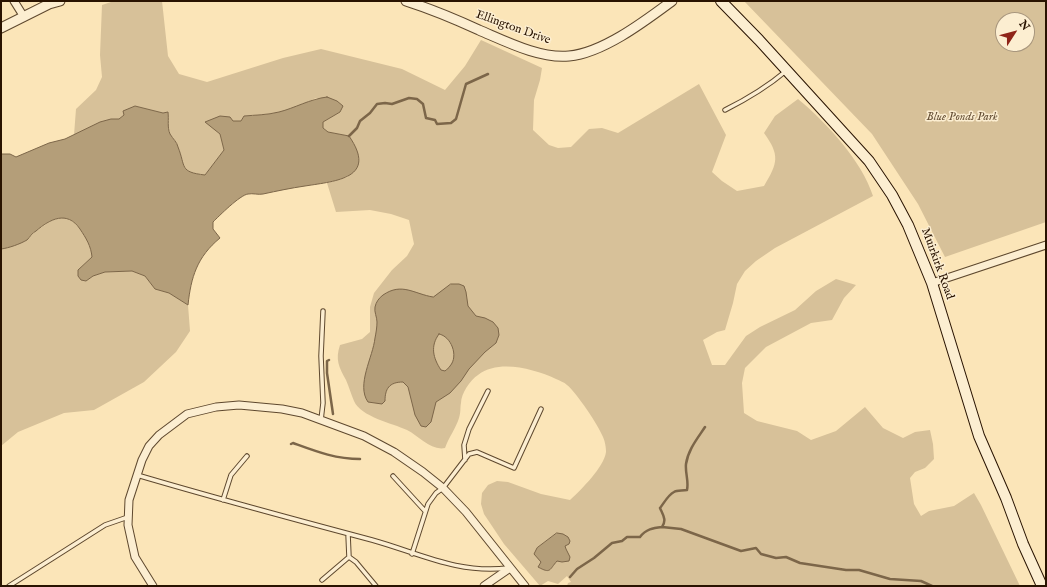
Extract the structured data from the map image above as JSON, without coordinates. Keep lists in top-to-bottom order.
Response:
{
  "streets": {
    "main road": ["Muirkirk Road"],
    "street": ["Ellington Drive"]
  },
  "parks": ["Blue Ponds Park"],
  "north": "top right"
}
